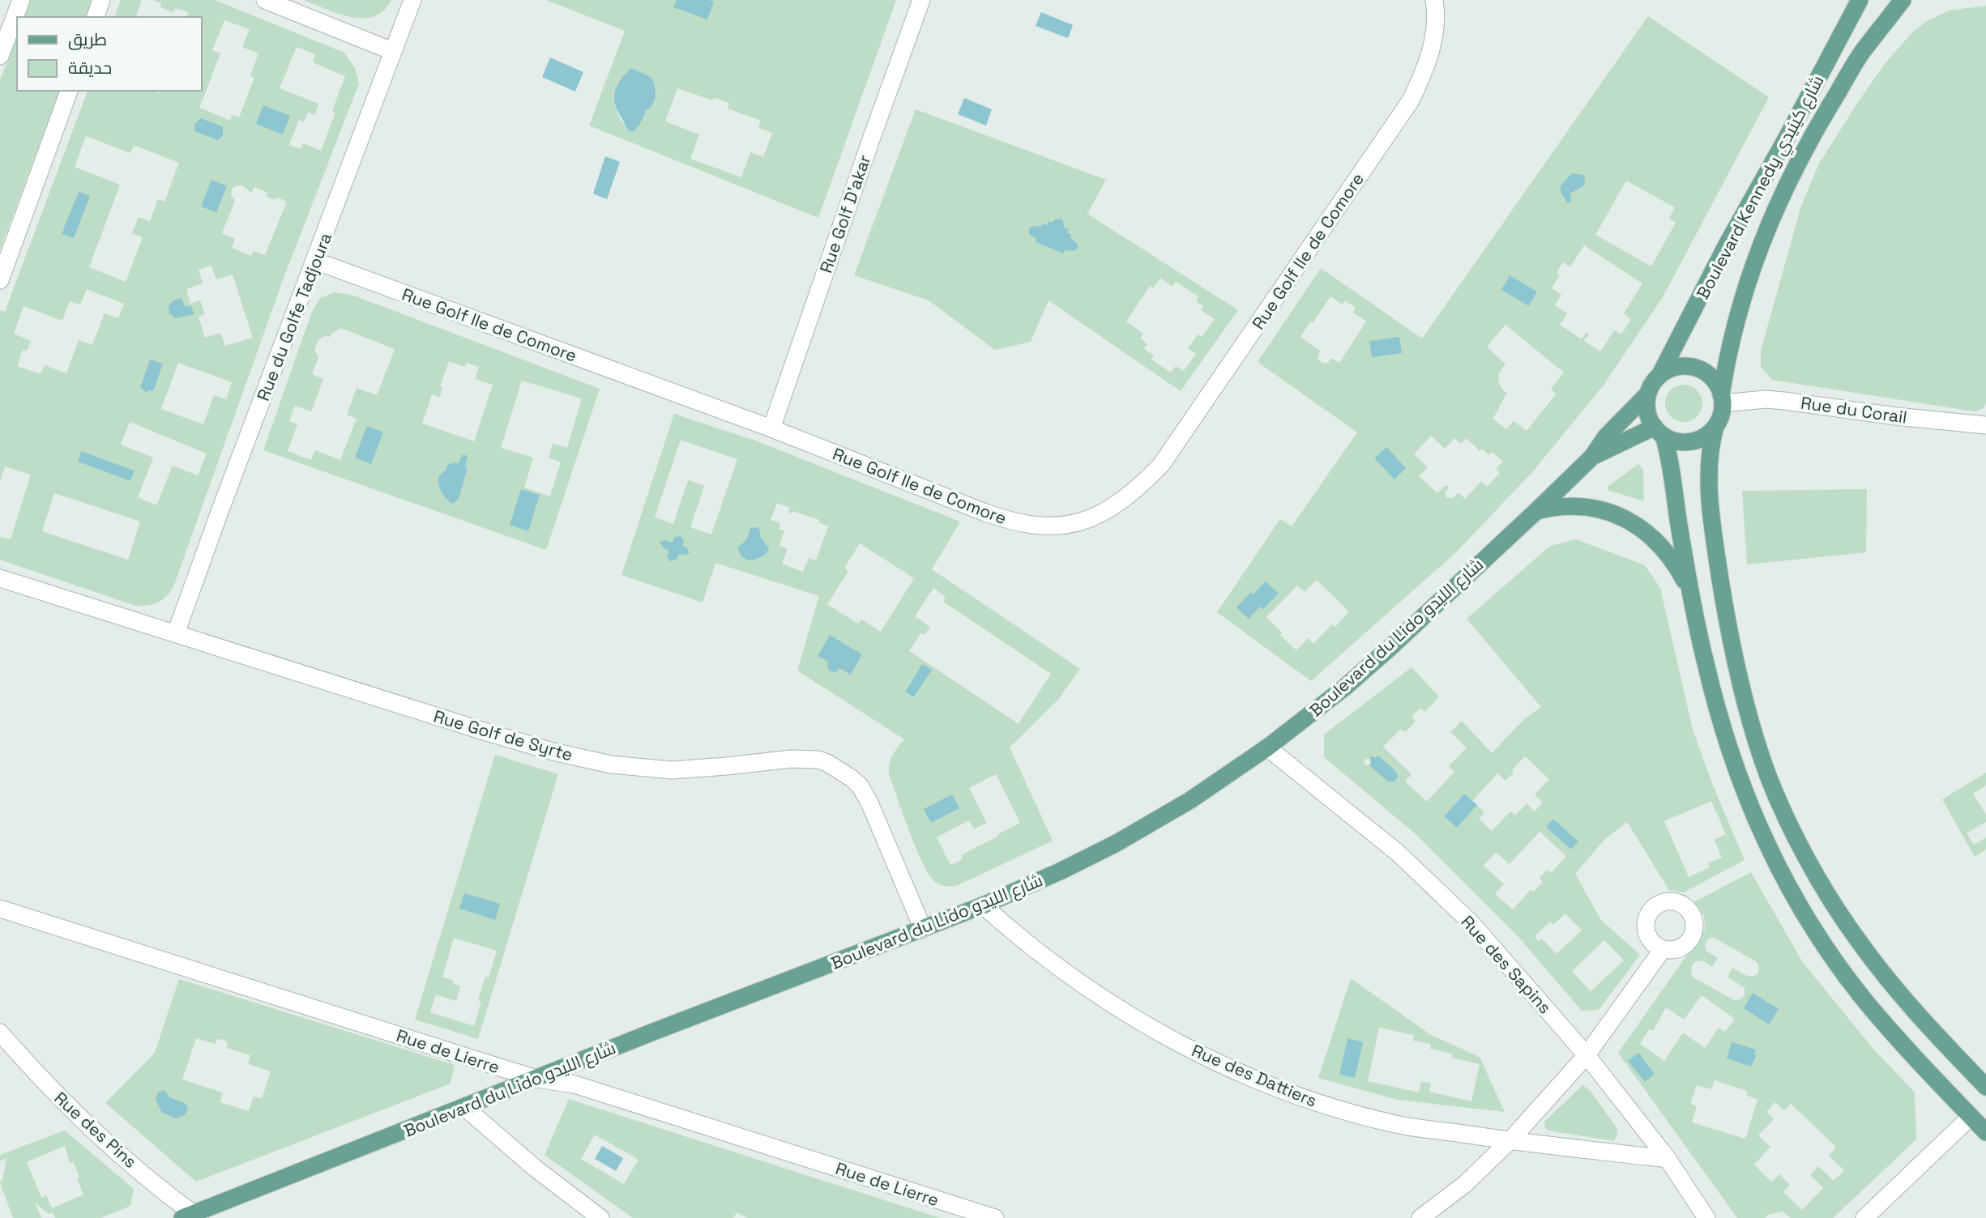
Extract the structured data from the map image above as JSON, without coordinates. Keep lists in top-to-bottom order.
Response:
{
  "streets": {
    "main road": ["Boulevard Kennedy شارع كينيدي", "Boulevard du Lido شارع الليدو"],
    "street": [
      "Rue Golf D'akar",
      "Rue Golf Ile de Comore",
      "Rue du Golfe Tadjoura",
      "Rue du Corail",
      "Rue Golf de Syrte",
      "Rue des Sapins",
      "Rue de Lierre",
      "Rue des Dattiers",
      "Rue des Pins"
    ]
  },
  "crossings": [
    ["Boulevard Kennedy شارع كينيدي", "Rue du Corail"],
    ["Boulevard Kennedy شارع كينيدي", "Boulevard du Lido شارع الليدو"],
    ["Rue Golf D'akar", "Rue Golf Ile de Comore"],
    ["Rue Golf Ile de Comore", "Rue du Golfe Tadjoura"],
    ["Rue du Golfe Tadjoura", "Rue Golf de Syrte"],
    ["Rue du Corail", "Boulevard du Lido شارع الليدو"],
    ["Boulevard du Lido شارع الليدو", "Rue Golf de Syrte"],
    ["Boulevard du Lido شارع الليدو", "Rue des Sapins"],
    ["Boulevard du Lido شارع الليدو", "Rue de Lierre"],
    ["Boulevard du Lido شارع الليدو", "Rue des Dattiers"],
    ["Boulevard du Lido شارع الليدو", "Rue des Pins"],
    ["Rue des Sapins", "Rue des Dattiers"]
  ],
  "legend": ["طريق", "حديقة"]
}
